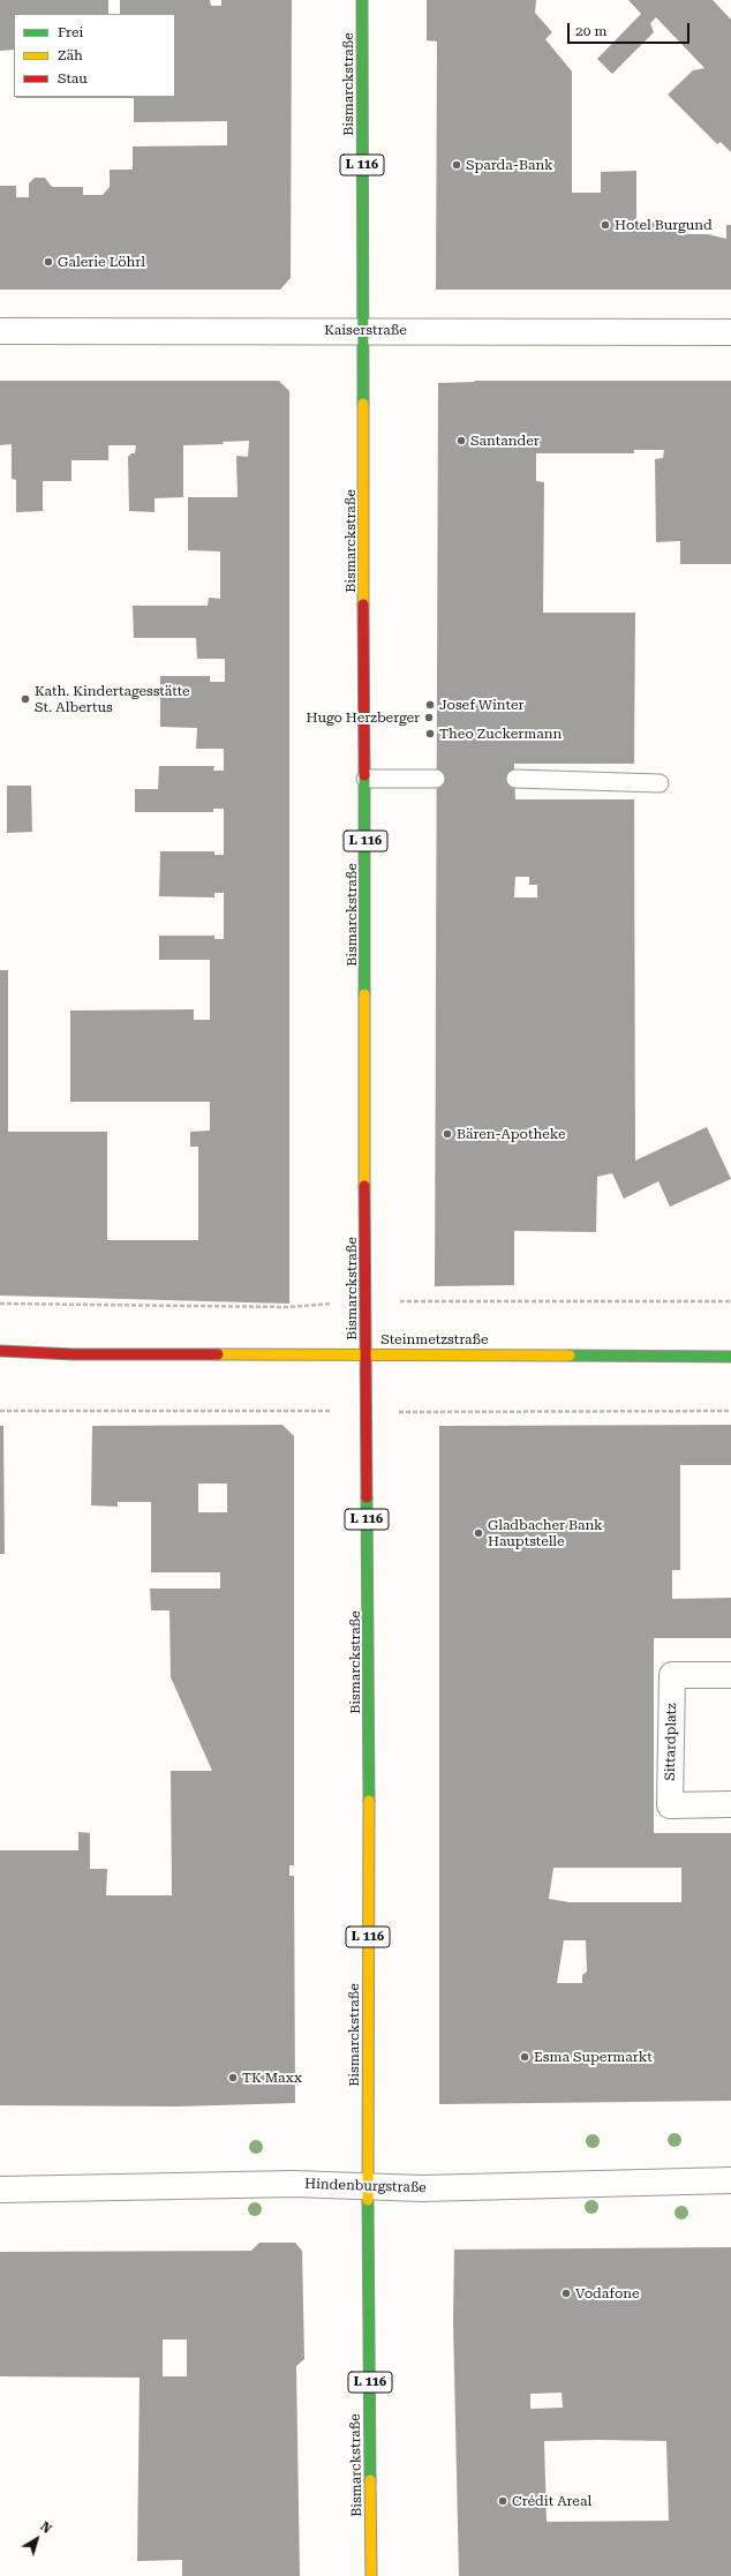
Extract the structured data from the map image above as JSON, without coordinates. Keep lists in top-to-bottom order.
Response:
{
  "streets": {
    "main road": ["Bismarckstraße", "L 116", "Steinmetzstraße"],
    "street": ["Kaiserstraße", "Sittardplatz", "Hindenburgstraße"]
  },
  "crossings": [
    ["Bismarckstraße", "Kaiserstraße"],
    ["Bismarckstraße", "Steinmetzstraße"],
    ["Bismarckstraße", "Hindenburgstraße"]
  ],
  "places": [
    "Sparda-Bank",
    "Hotel Burgund",
    "Galerie Löhrl",
    "Santander",
    "Kath. Kindertagesstätte St. Albertus",
    "Josef Winter",
    "Hugo Herzberger",
    "Theo Zuckermann",
    "Bären-Apotheke",
    "Gladbacher Bank Hauptstelle",
    "Esma Supermarkt",
    "TK Maxx",
    "Vodafone",
    "Crédit Areal"
  ],
  "legend": ["Frei", "Zäh", "Stau"],
  "scale_bar": "20 m",
  "north": "top right"
}
